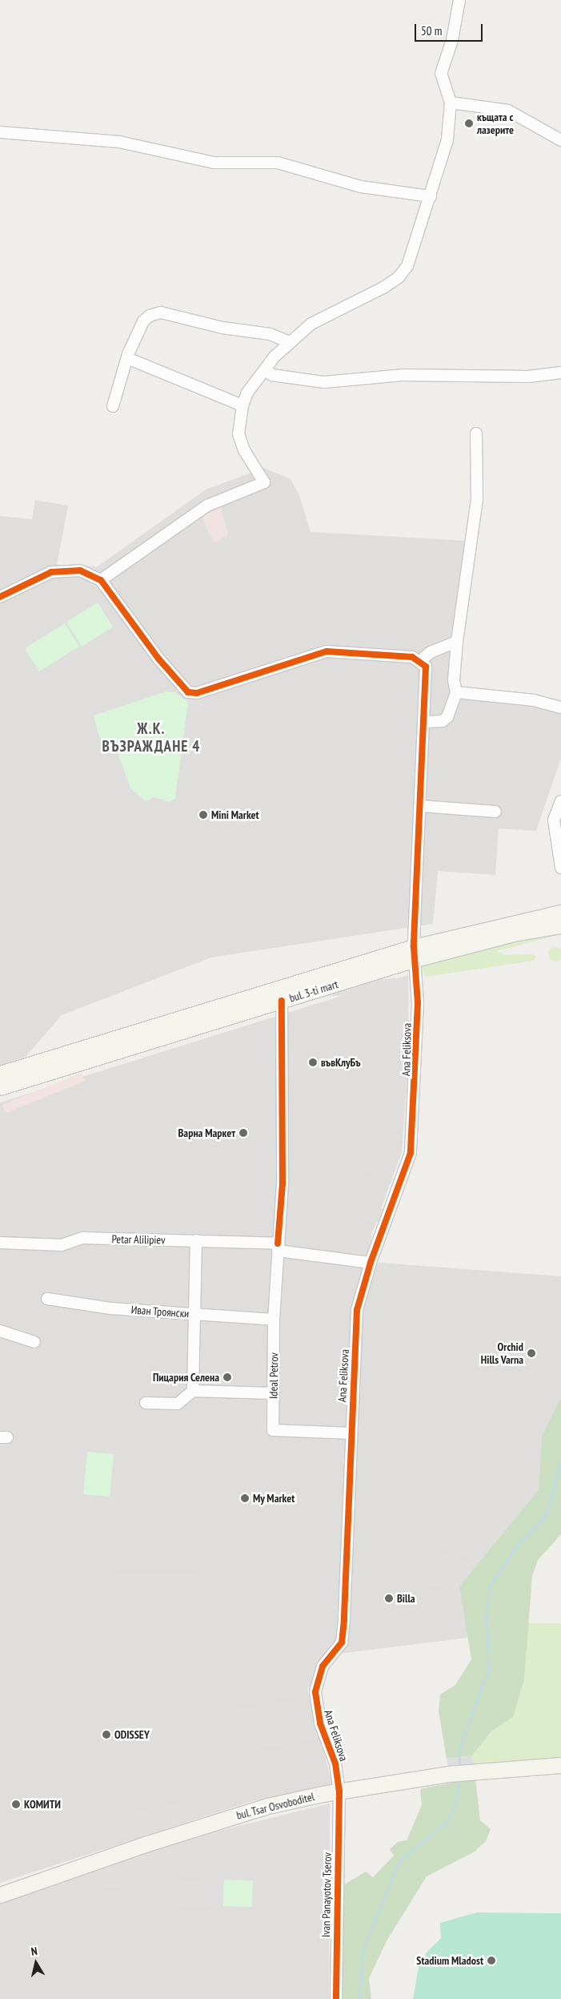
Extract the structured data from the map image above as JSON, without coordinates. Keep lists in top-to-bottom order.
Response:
{
  "streets": {
    "street": [
      "bul. 3-ti mart",
      "Ana Feliksova",
      "Petar Alilipiev",
      "Иван Троянски",
      "Ideal Petrov",
      "bul. Tsar Osvoboditel",
      "Ivan Panayotov Tserov"
    ]
  },
  "crossings": [
    ["bul. 3-ti mart", "Ana Feliksova"],
    ["bul. 3-ti mart", "Ideal Petrov"],
    ["Ana Feliksova", "Petar Alilipiev"],
    ["Ana Feliksova", "Ideal Petrov"],
    ["Ana Feliksova", "bul. Tsar Osvoboditel"],
    ["Ana Feliksova", "Ivan Panayotov Tserov"],
    ["Petar Alilipiev", "Ideal Petrov"],
    ["Иван Троянски", "Ideal Petrov"],
    ["bul. Tsar Osvoboditel", "Ivan Panayotov Tserov"]
  ],
  "districts": ["Ж.К. ВЪЗРАЖДАНЕ 4"],
  "places": [
    "къщата с лазерите",
    "Mini Market",
    "въвКлуБъ",
    "Варна Маркет",
    "Orchid Hills Varna",
    "Пицария Селена",
    "My Market",
    "Billa",
    "ODISSEY",
    "КОМИТИ",
    "Stadium Mladost"
  ],
  "scale_bar": "50 m",
  "north": "top"
}
